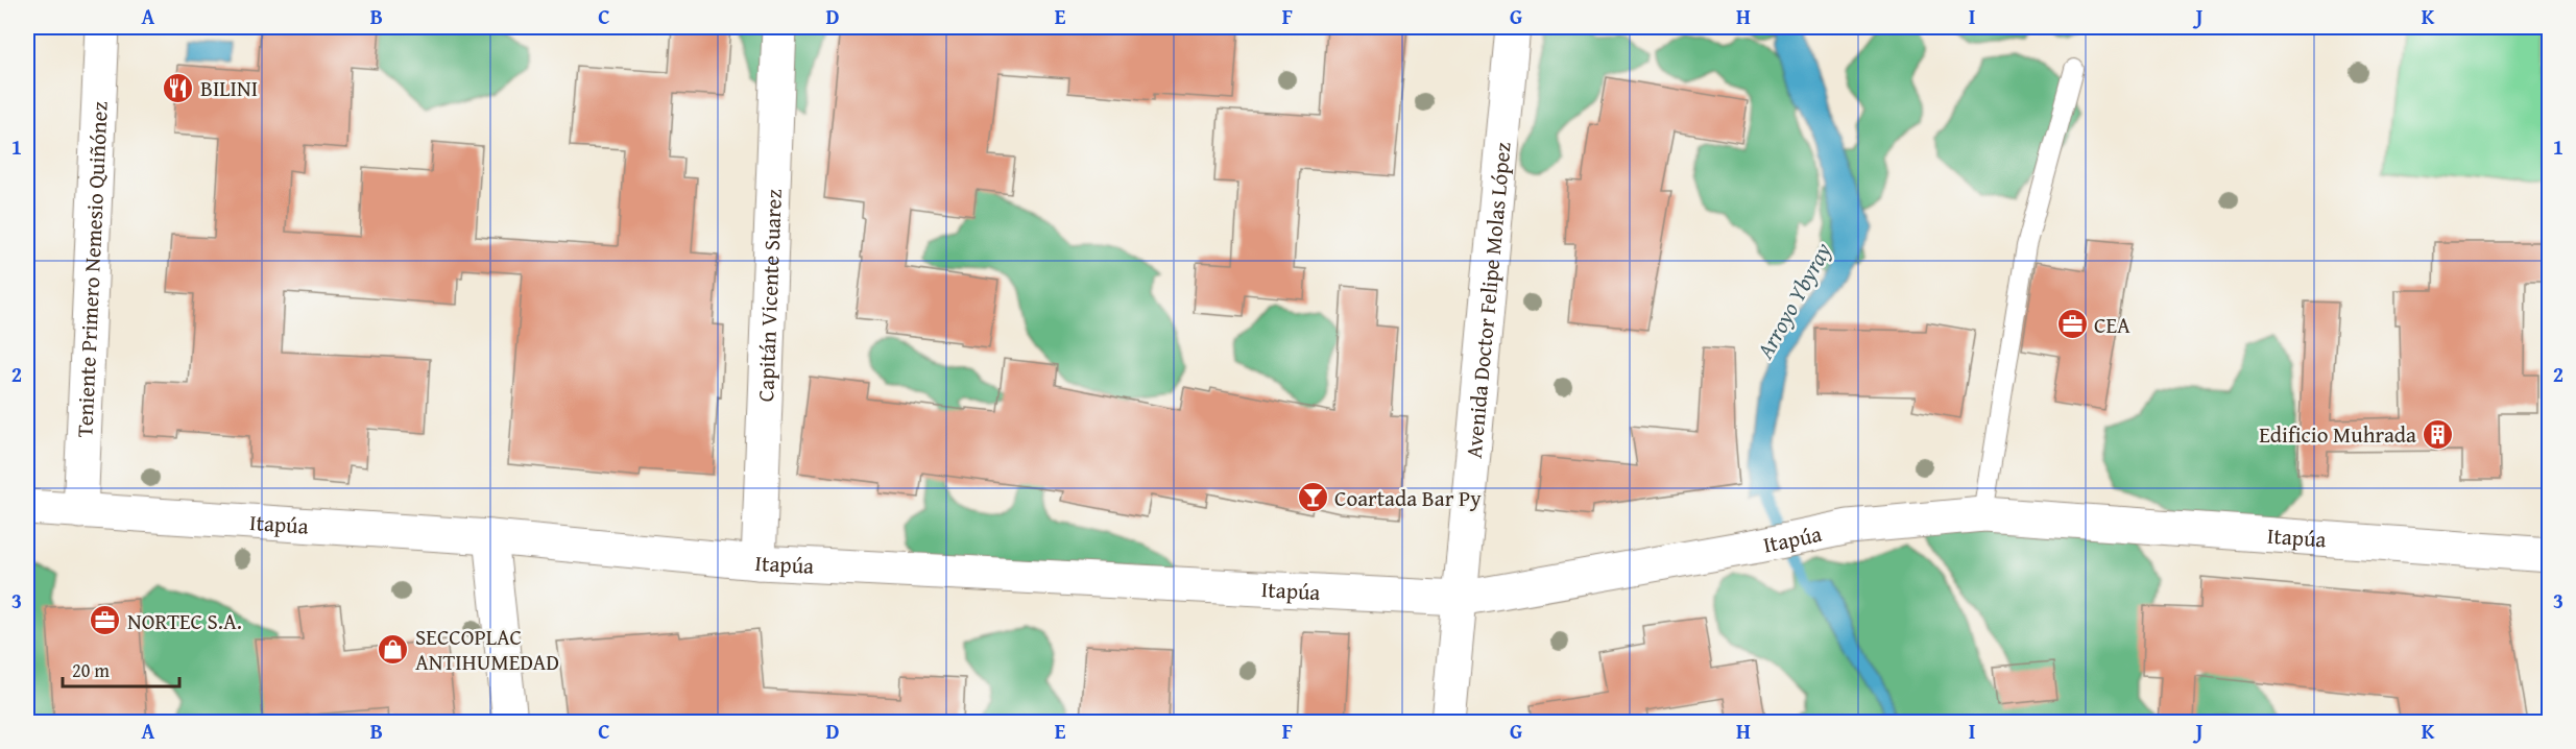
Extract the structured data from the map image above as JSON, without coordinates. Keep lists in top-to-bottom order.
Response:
{
  "streets": {
    "street": [
      "Teniente Primero Nemesio Quiñónez",
      "Capitán Vicente Suarez",
      "Avenida Doctor Felipe Molas López",
      "Itapúa"
    ]
  },
  "crossings": [
    ["Teniente Primero Nemesio Quiñónez", "Itapúa"],
    ["Capitán Vicente Suarez", "Itapúa"],
    ["Avenida Doctor Felipe Molas López", "Itapúa"]
  ],
  "water": ["Arroyo Ybyray"],
  "places": {
    "restaurant": ["BILINI"],
    "office": ["CEA", "NORTEC S.A."],
    "building": ["Edificio Muhrada"],
    "bar": ["Coartada Bar Py"],
    "shop": ["SECCOPLAC ANTIHUMEDAD"]
  },
  "scale_bar": "20 m",
  "grid": {
    "columns": [
      "A",
      "B",
      "C",
      "D",
      "E",
      "F",
      "G",
      "H",
      "I",
      "J",
      "K"
    ],
    "rows": ["1", "2", "3"]
  }
}
